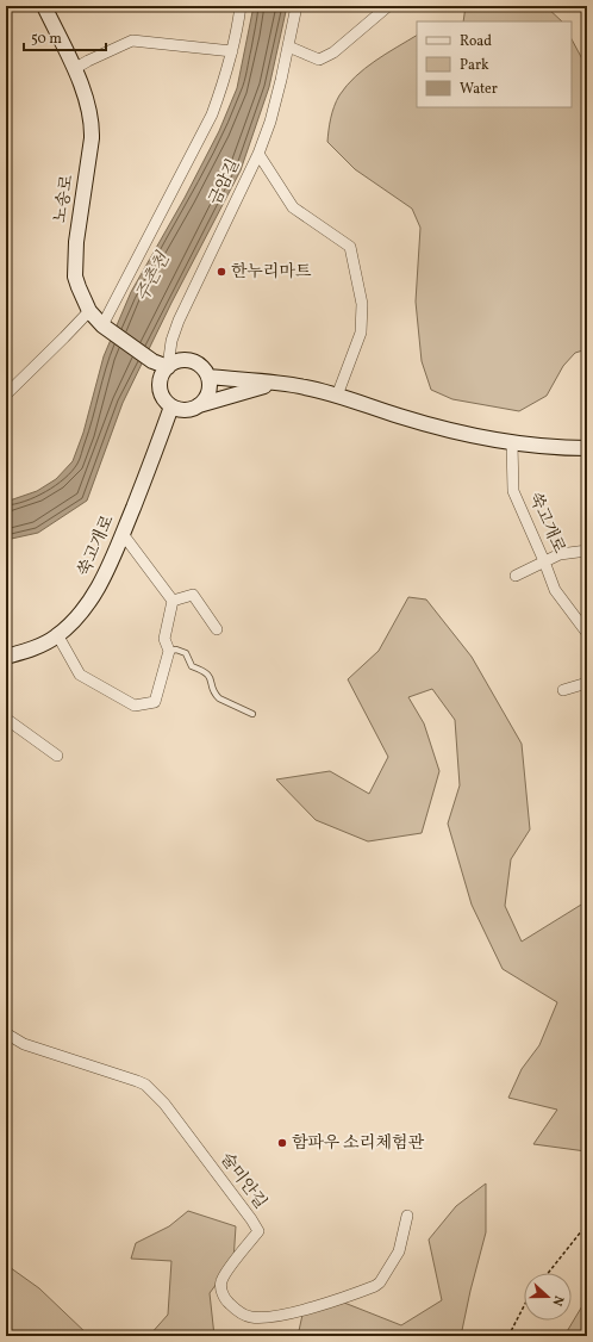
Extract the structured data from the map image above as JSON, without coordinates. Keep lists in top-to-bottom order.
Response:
{
  "streets": {
    "main road": ["노송로", "쑥고개로"],
    "street": ["금암길", "술미안길"]
  },
  "crossings": [
    ["금암길", "노송로"],
    ["금암길", "쑥고개로"],
    ["노송로", "쑥고개로"]
  ],
  "water": ["주촌천"],
  "places": ["한누리마트", "함파우 소리체험관"],
  "legend": ["Road", "Park", "Water"],
  "scale_bar": "50 m",
  "north": "right"
}
